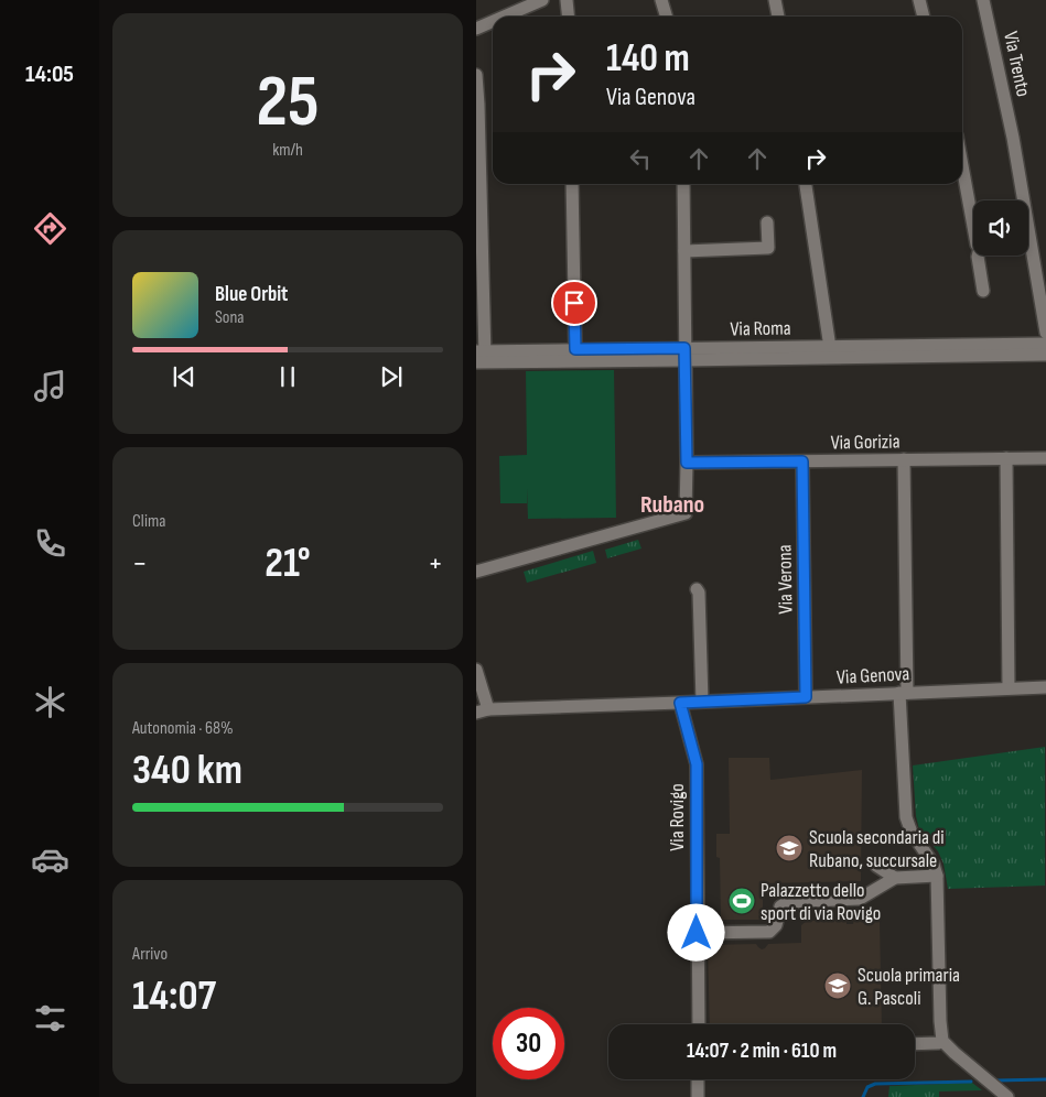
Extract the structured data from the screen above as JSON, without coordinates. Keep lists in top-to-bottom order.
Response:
{
  "streets": {
    "street": [
      "Via Trento",
      "Via Roma",
      "Via Gorizia",
      "Via Verona",
      "Via Genova",
      "Via Rovigo"
    ]
  },
  "crossings": [
    ["Via Gorizia", "Via Verona"],
    ["Via Verona", "Via Genova"],
    ["Via Genova", "Via Rovigo"]
  ],
  "districts": ["Rubano"],
  "places": {
    "school or university": ["Scuola secondaria di Rubano, succursale", "Scuola primaria G. Pascoli"],
    "sports": ["Palazzetto dello sport di via Rovigo"]
  },
  "page": {
    "tabs": "14:05",
    "tile": [
      ["25", "km/h"],
      "Clima",
      ["Autonomia · 68%", "340 km"],
      ["Arrivo", "14:07"]
    ],
    "turn": ["140 m", "Via Genova"],
    "song": ["Blue Orbit", "Sona"],
    "heat": ["−", "21°", "+"],
    "limit": "30",
    "trip": "14:07 · 2 min · 610 m"
  }
}
